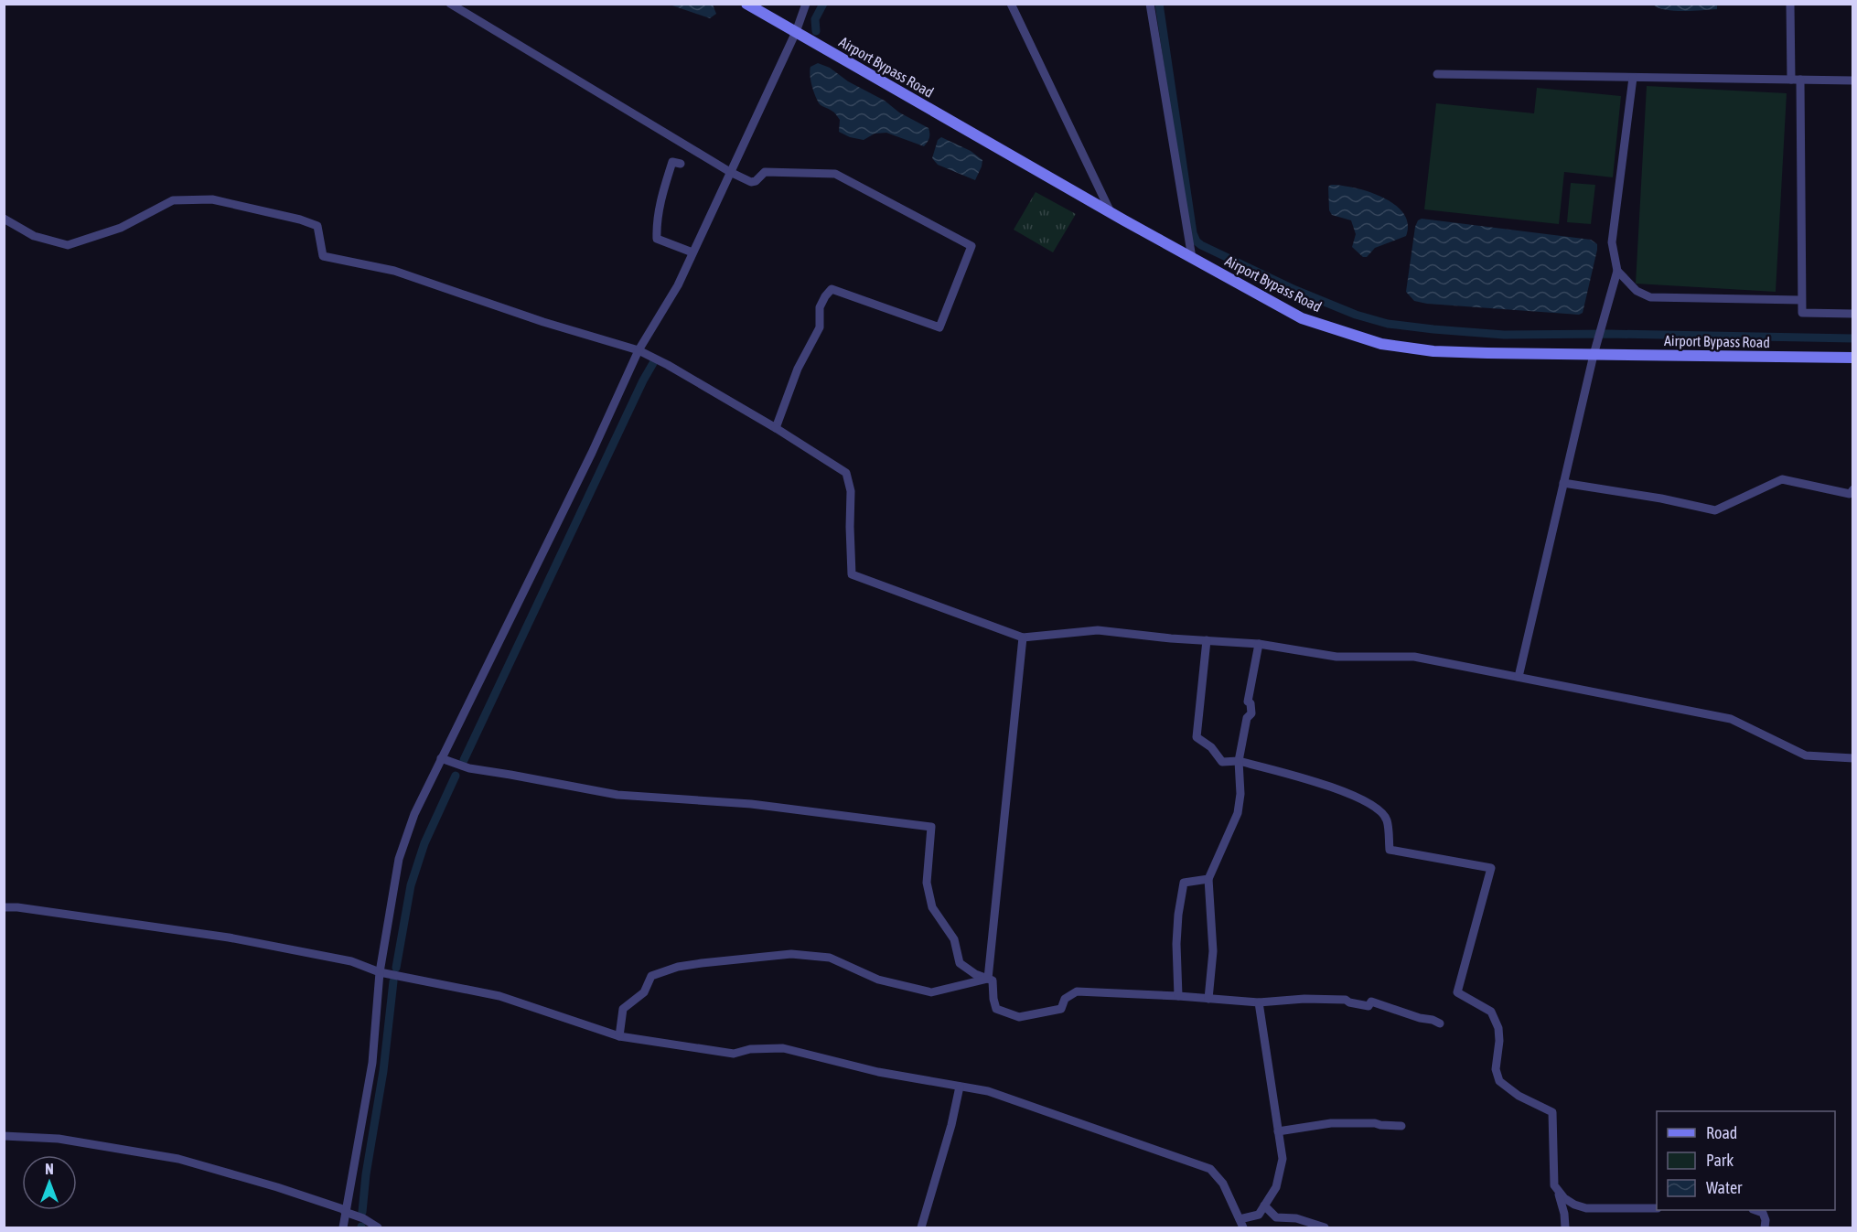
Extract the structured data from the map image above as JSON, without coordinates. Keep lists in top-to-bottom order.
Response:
{
  "streets": {
    "street": ["Airport Bypass Road"]
  },
  "legend": ["Road", "Park", "Water"],
  "north": "top"
}
